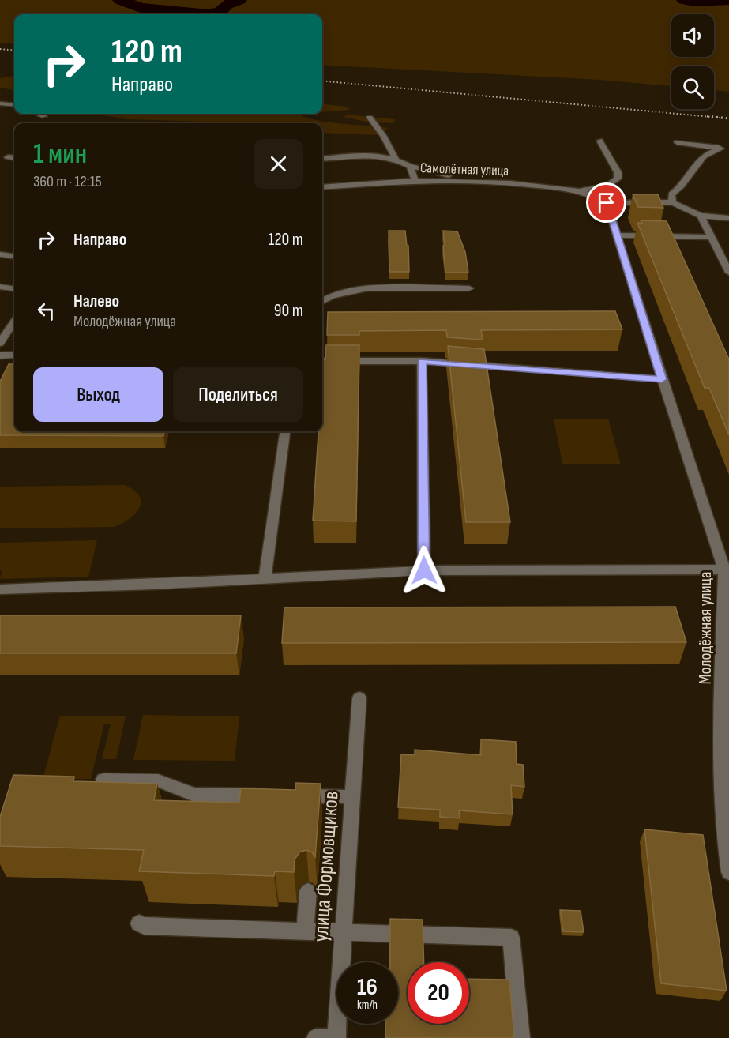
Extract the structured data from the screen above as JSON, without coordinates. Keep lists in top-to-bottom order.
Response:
{
  "streets": {
    "street": ["Самолётная улица", "Молодёжная улица", "улица Формовщиков"]
  },
  "crossings": [
    ["Самолётная улица", "Молодёжная улица"]
  ],
  "page": {
    "turn": ["120 m", "Направо"],
    "heading": ["1 мин", "360 m · 12:15"],
    "list": [
      {
        "name": "Направо",
        "value": "120 m"
      },
      {
        "name": "Налево",
        "note": "Молодёжная улица",
        "value": "90 m"
      }
    ],
    "buttons": ["Выход", "Поделиться"],
    "speed": "16 km/h",
    "limit": "20"
  }
}
